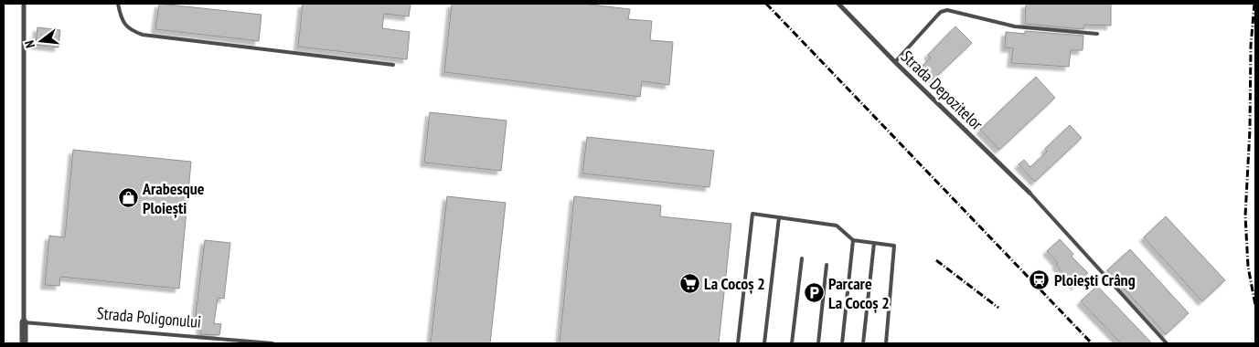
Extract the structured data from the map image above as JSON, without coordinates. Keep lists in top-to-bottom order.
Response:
{
  "streets": {
    "street": ["Strada Depozitelor"],
    "lane": ["Strada Poligonului"]
  },
  "places": {
    "shop": ["Arabesque Ploiești"],
    "station": ["Ploieşti Crâng"],
    "supermarket": ["La Cocoș 2"],
    "parking": ["Parcare La Cocoș 2"]
  },
  "north": "left"
}
